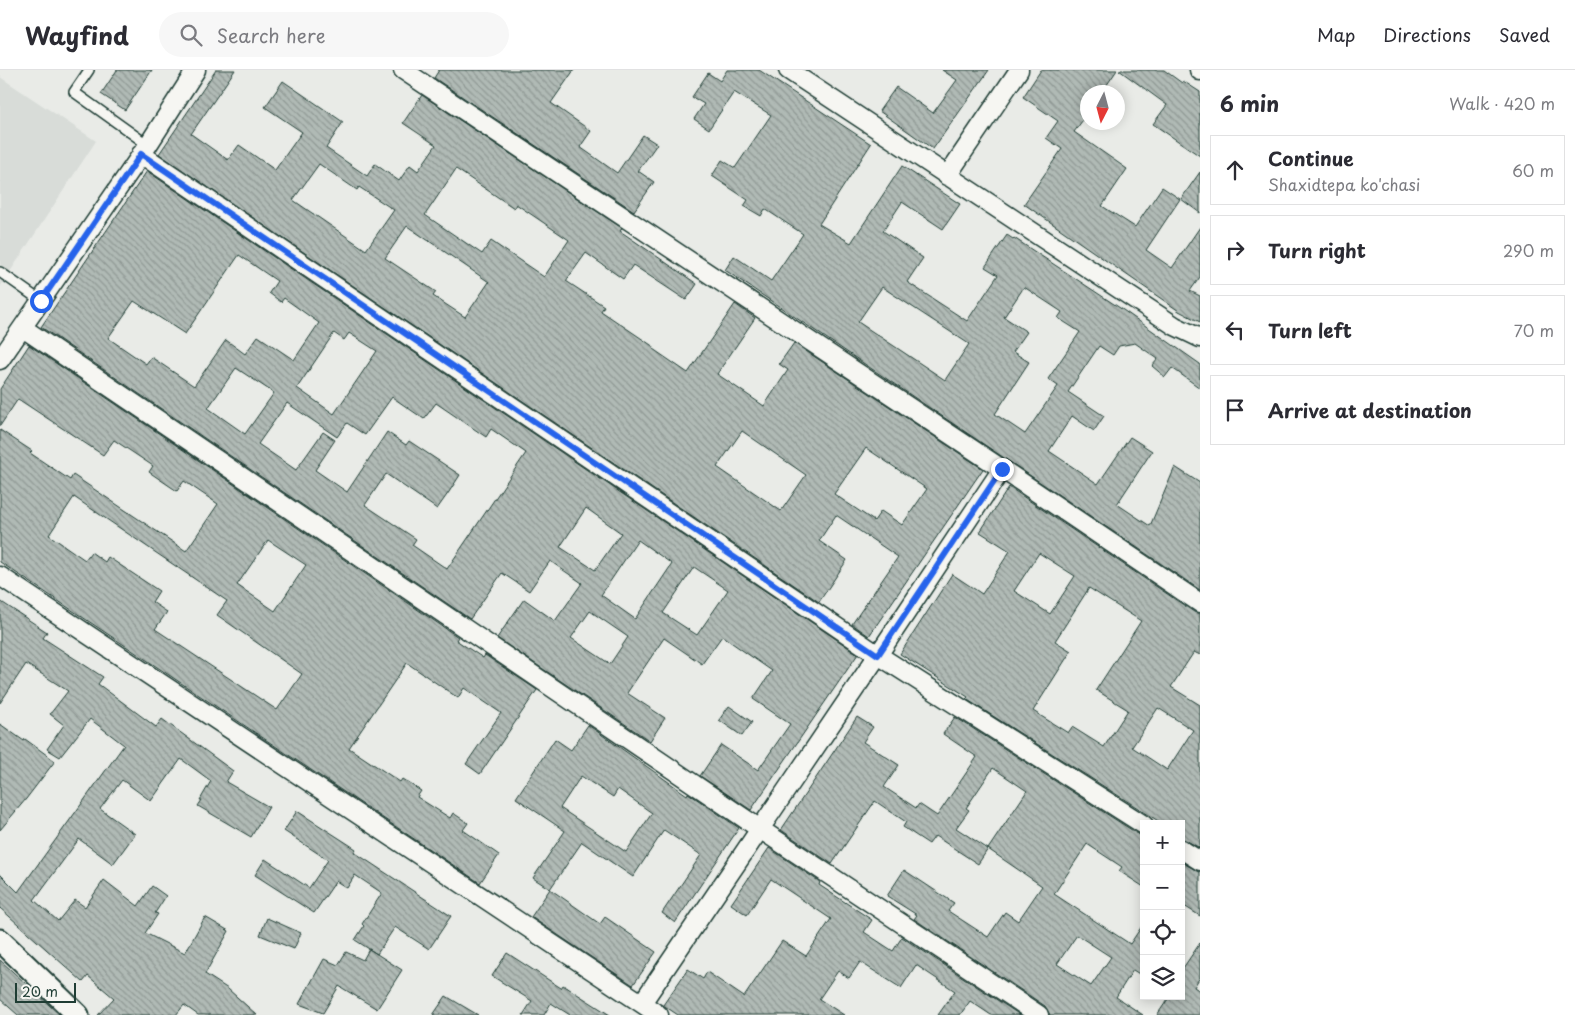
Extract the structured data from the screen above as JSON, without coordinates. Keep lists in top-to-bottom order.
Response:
{
  "scale_bar": "20 m",
  "north": "bottom",
  "page": {
    "header": "Wayfind",
    "search": "Search here",
    "nav": ["Map", "Directions", "Saved"],
    "heading": ["6 min", "Walk · 420 m"],
    "list": [
      ["Continue", "Shaxidtepa ko'chasi", "60 m"],
      ["Turn right", "290 m"],
      ["Turn left", "70 m"],
      "Arrive at destination"
    ],
    "map_buttons": ["+", "−"],
    "scale": "20 m"
  }
}
